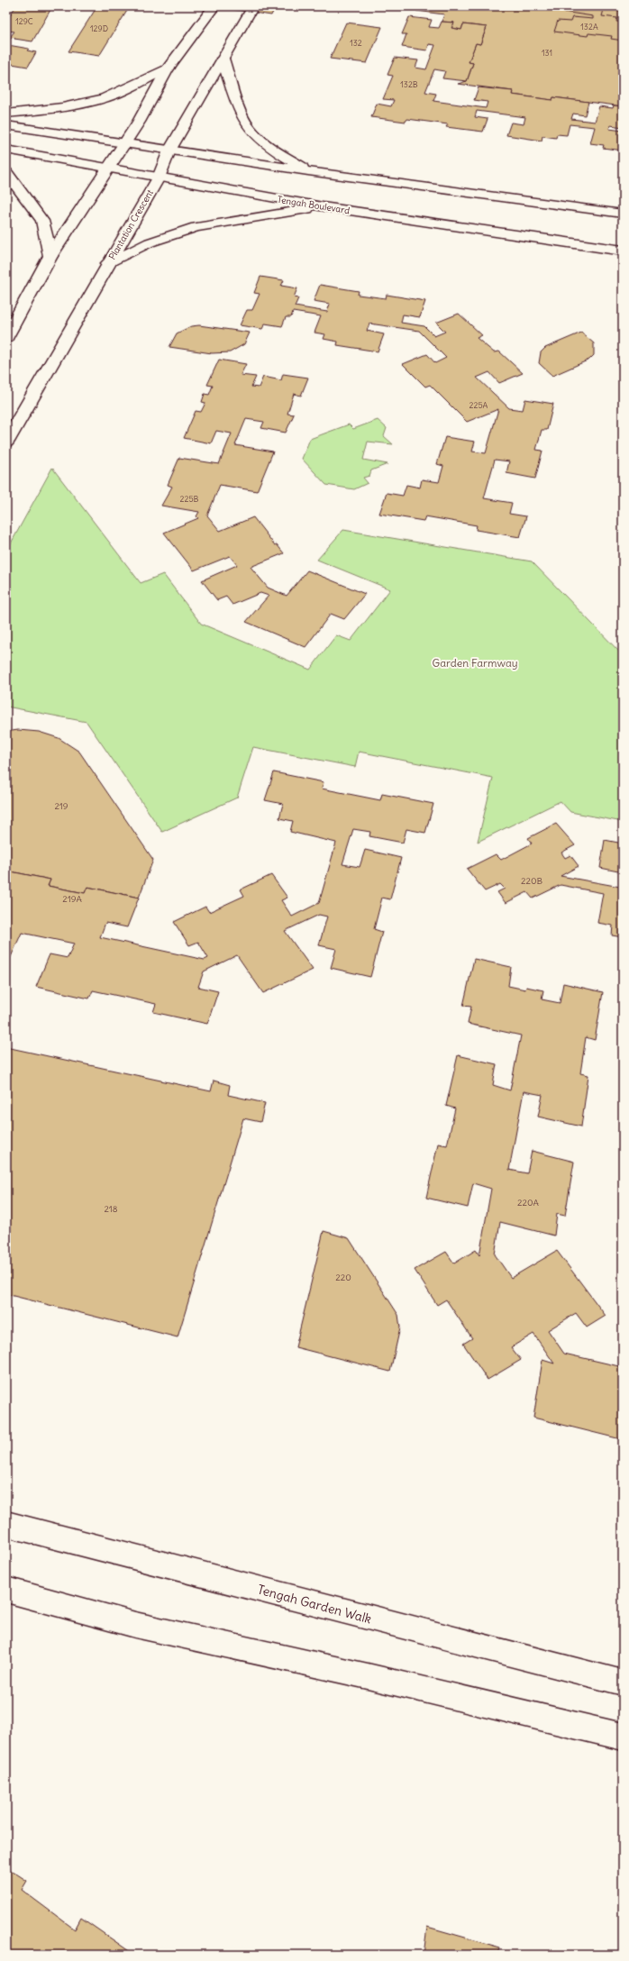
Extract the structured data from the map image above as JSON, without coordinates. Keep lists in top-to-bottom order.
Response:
{
  "streets": {
    "main road": ["Tengah Boulevard", "Plantation Crescent", "Tengah Garden Walk"]
  },
  "crossings": [
    ["Tengah Boulevard", "Plantation Crescent"]
  ],
  "parks": ["Garden Farmway"],
  "house_numbers": [
    "129C",
    "132A",
    "129D",
    "132",
    "131",
    "132B",
    "225A",
    "225B",
    "219",
    "220B",
    "219A",
    "220A",
    "218",
    "220"
  ]
}
